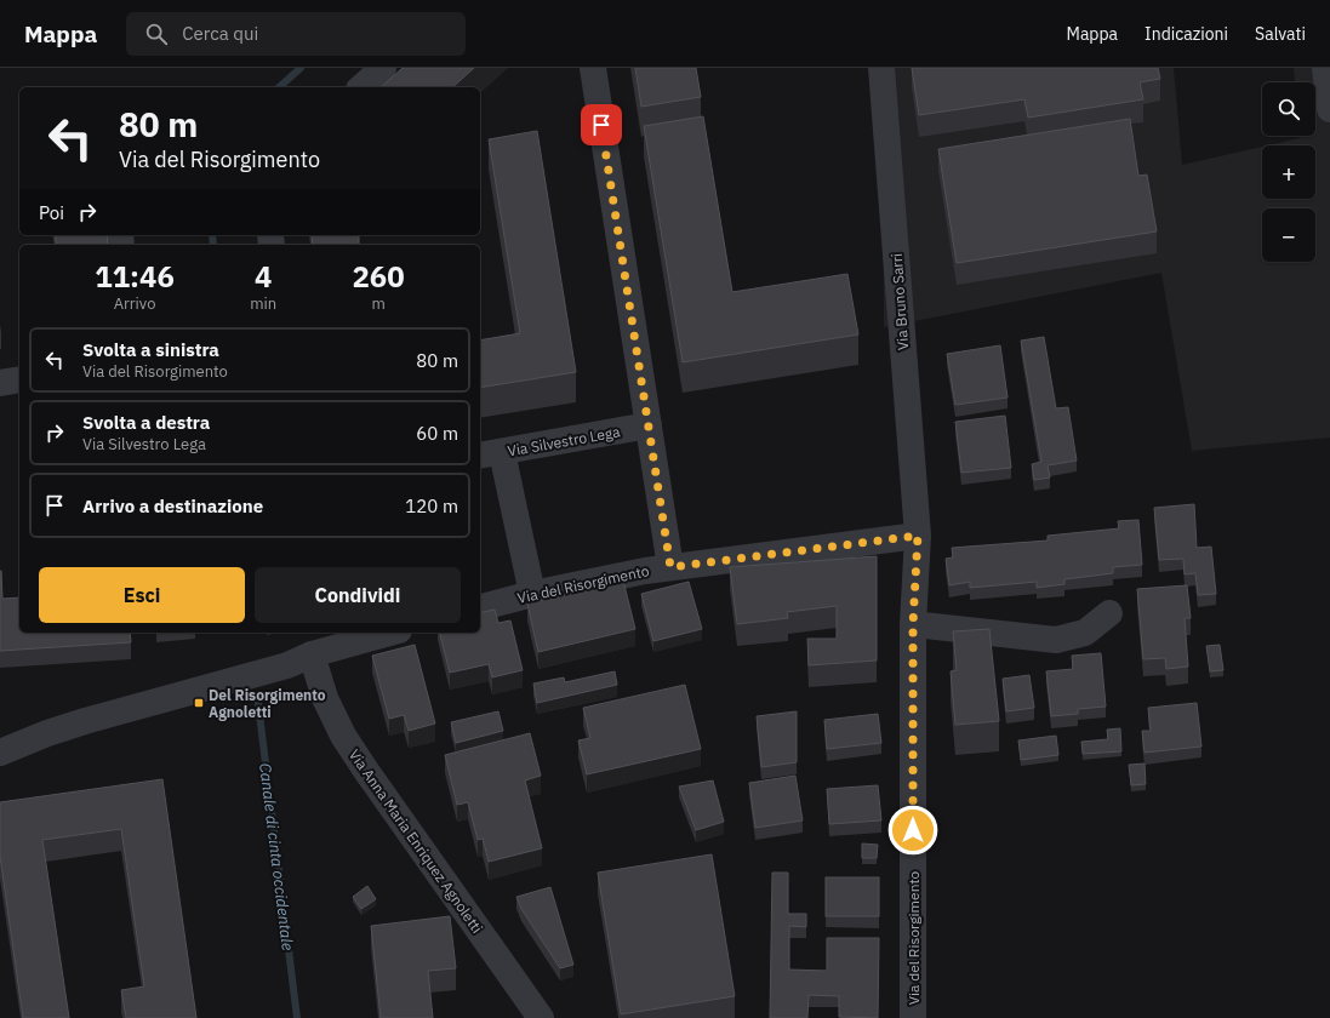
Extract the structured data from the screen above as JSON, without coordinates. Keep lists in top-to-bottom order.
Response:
{
  "streets": {
    "street": [
      "Via Bruno Sarri",
      "Via Silvestro Lega",
      "Via del Risorgimento",
      "Via Anna Maria Enriquez Agnoletti"
    ]
  },
  "crossings": [
    ["Via Bruno Sarri", "Via del Risorgimento"]
  ],
  "water": ["Canale di cinta occidentale"],
  "places": {
    "transit": ["Del Risorgimento Agnoletti"]
  },
  "page": {
    "header": "Mappa",
    "search": "Cerca qui",
    "nav": ["Mappa", "Indicazioni", "Salvati"],
    "map_buttons": ["+", "−"],
    "turn": ["80 m", "Via del Risorgimento"],
    "then": "Poi",
    "eta": [
      "11:46",
      "Arrivo",
      "4",
      "min",
      "260",
      "m"
    ],
    "list": [
      {
        "name": "Svolta a sinistra",
        "note": "Via del Risorgimento",
        "value": "80 m"
      },
      {
        "name": "Svolta a destra",
        "note": "Via Silvestro Lega",
        "value": "60 m"
      },
      {
        "name": "Arrivo a destinazione",
        "value": "120 m"
      }
    ],
    "buttons": ["Esci", "Condividi"]
  }
}
